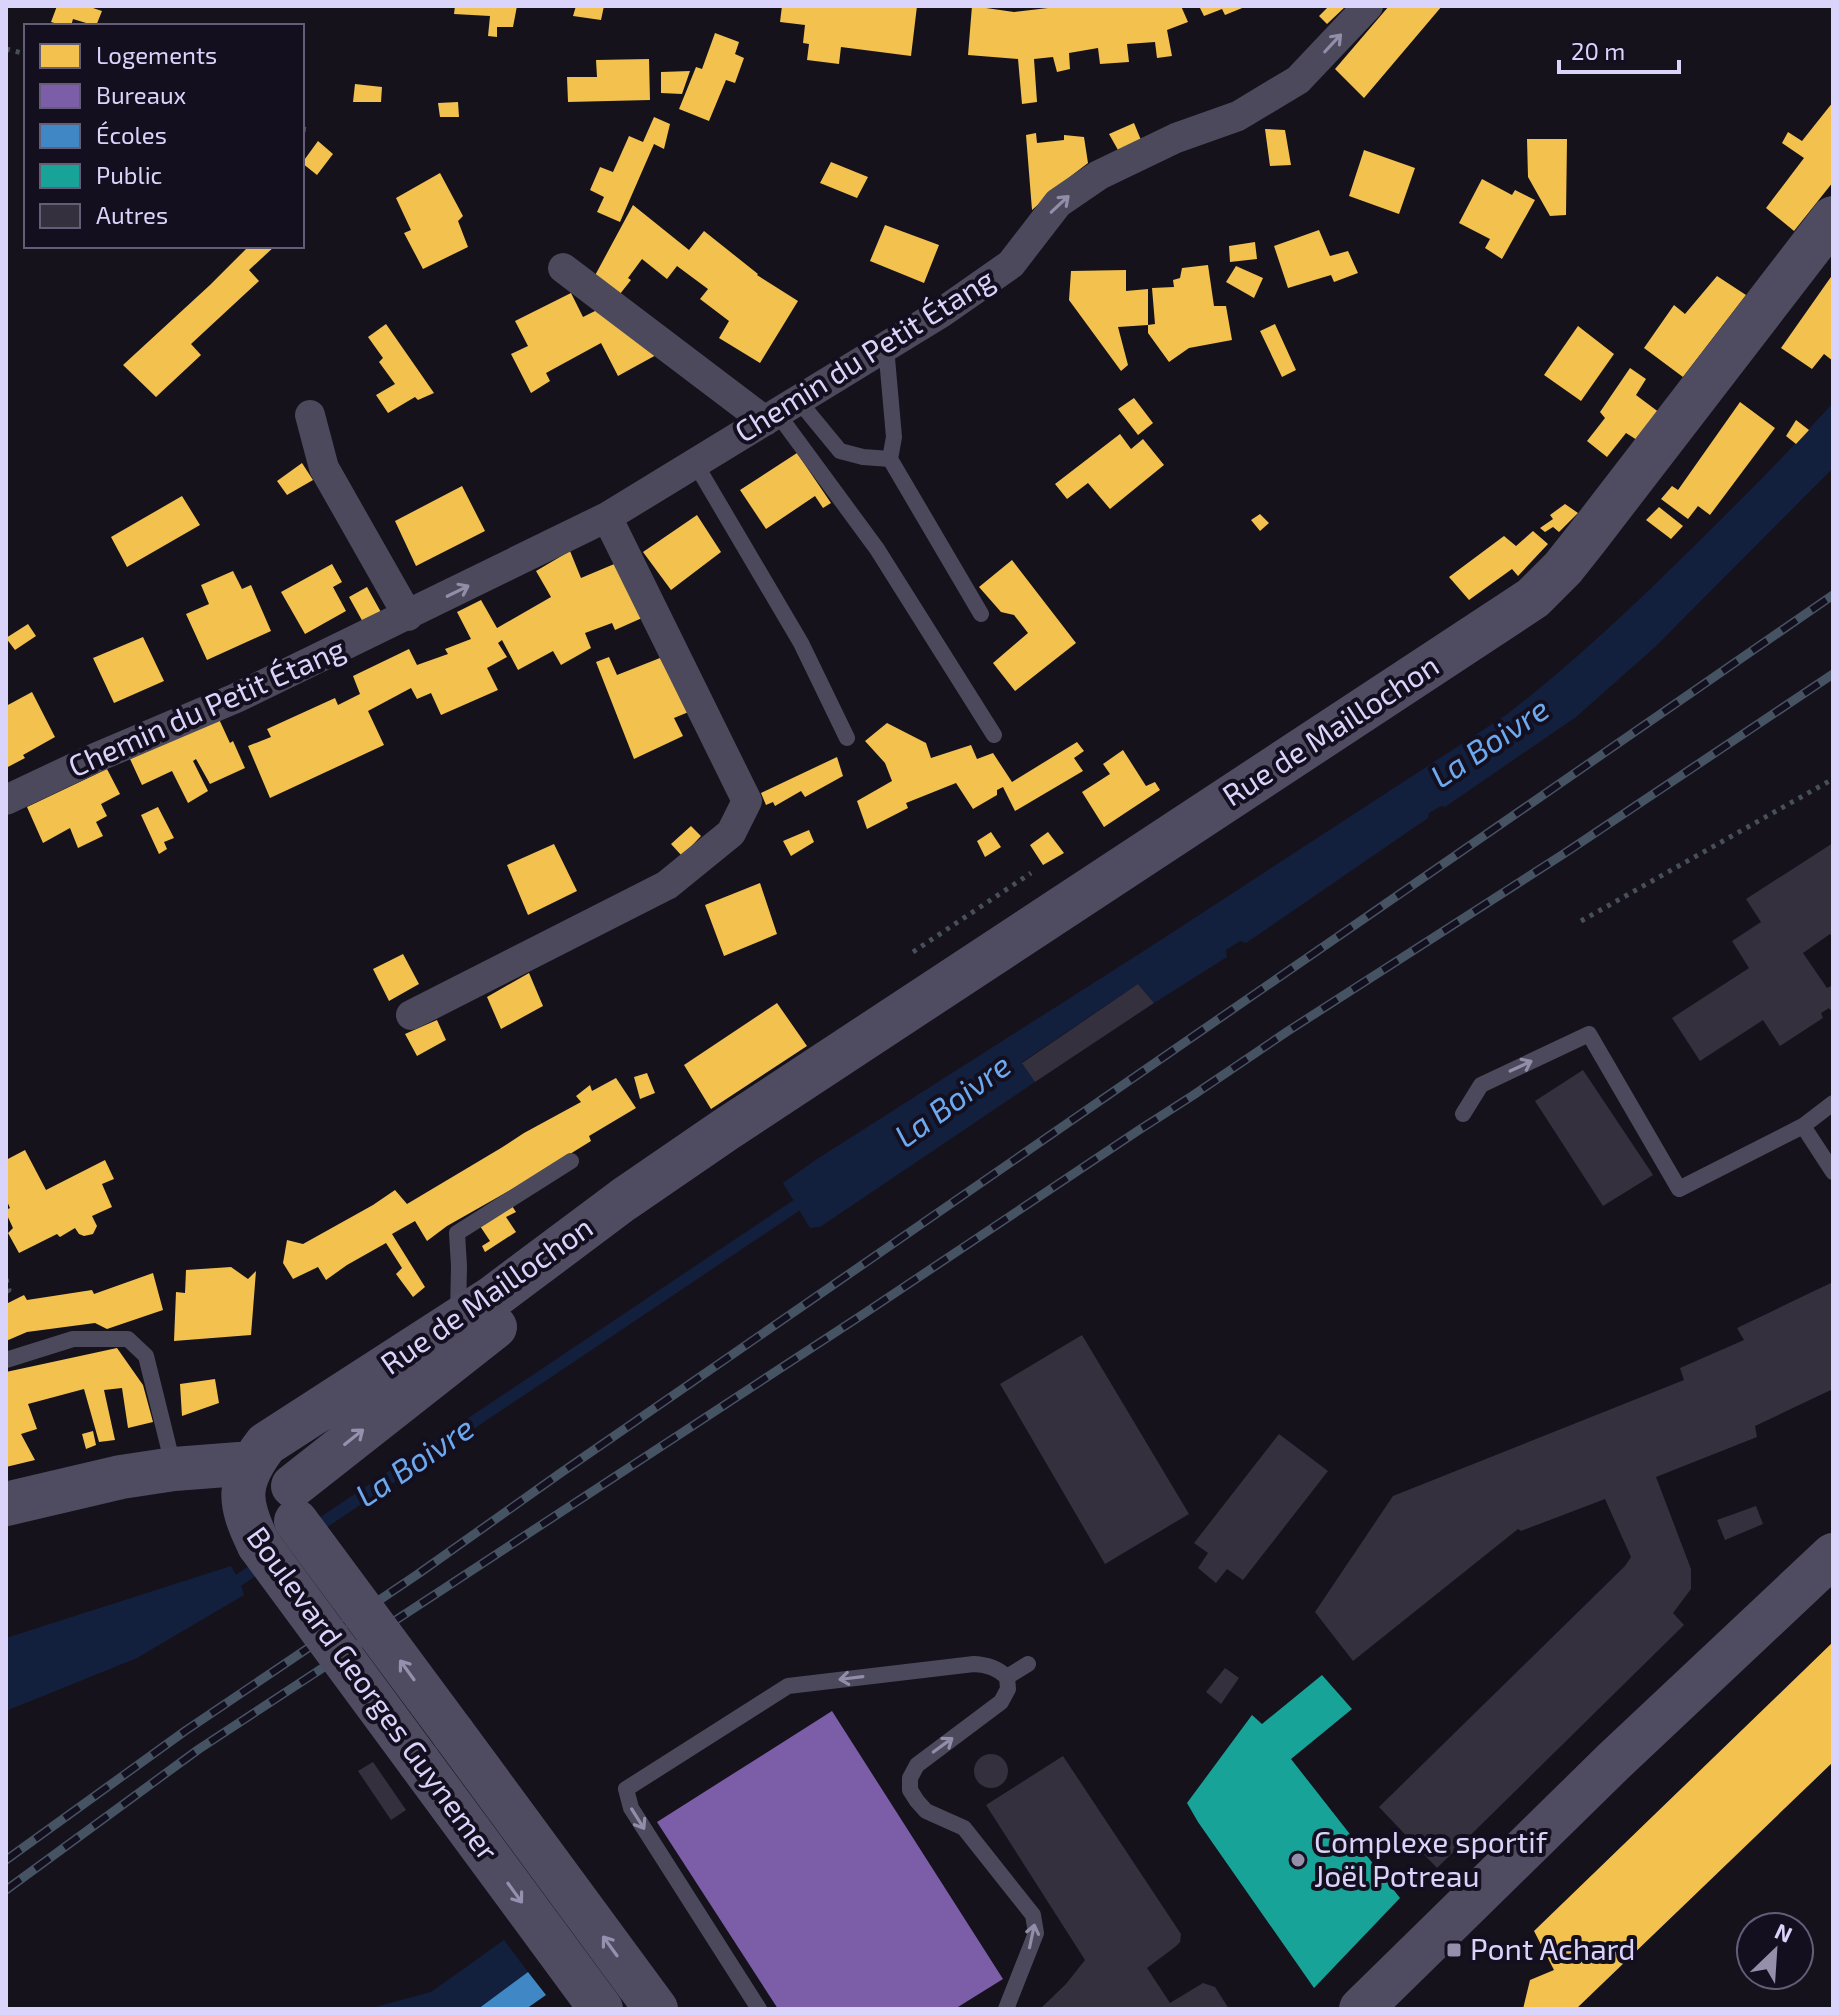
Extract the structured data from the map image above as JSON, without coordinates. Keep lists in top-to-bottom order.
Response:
{
  "streets": {
    "street": ["Chemin du Petit Étang", "Rue de Maillochon", "Boulevard Georges Guynemer"]
  },
  "crossings": [
    ["Rue de Maillochon", "Boulevard Georges Guynemer"]
  ],
  "one_way": ["Chemin du Petit Étang"],
  "water": ["La Boivre"],
  "places": {
    "other": ["Complexe sportif Joël Potreau"],
    "transit": ["Pont Achard"]
  },
  "legend": [
    "Logements",
    "Bureaux",
    "Écoles",
    "Public",
    "Autres"
  ],
  "scale_bar": "20 m",
  "north": "top right"
}
